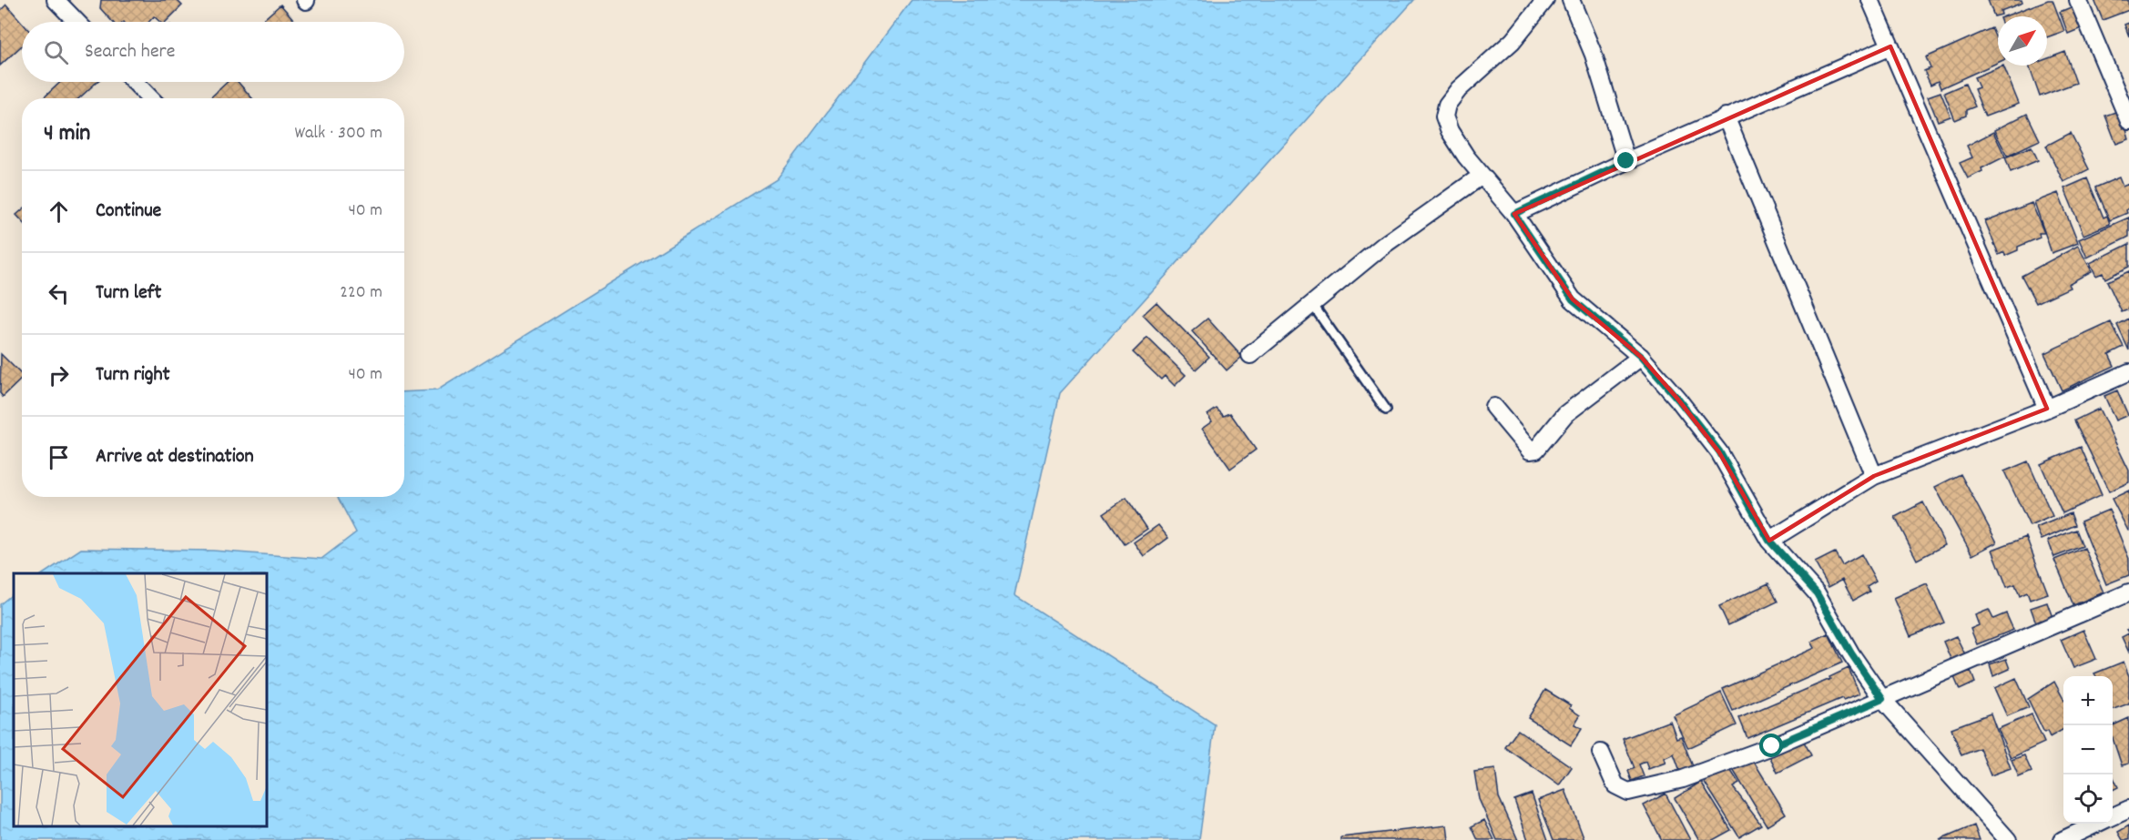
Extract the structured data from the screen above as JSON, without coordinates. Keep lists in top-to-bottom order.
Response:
{
  "north": "top right",
  "page": {
    "search": "Search here",
    "heading": ["4 min", "Walk · 300 m"],
    "list": [
      ["Continue", "40 m"],
      ["Turn left", "220 m"],
      ["Turn right", "40 m"],
      "Arrive at destination"
    ],
    "map_buttons": ["+", "−"]
  }
}
